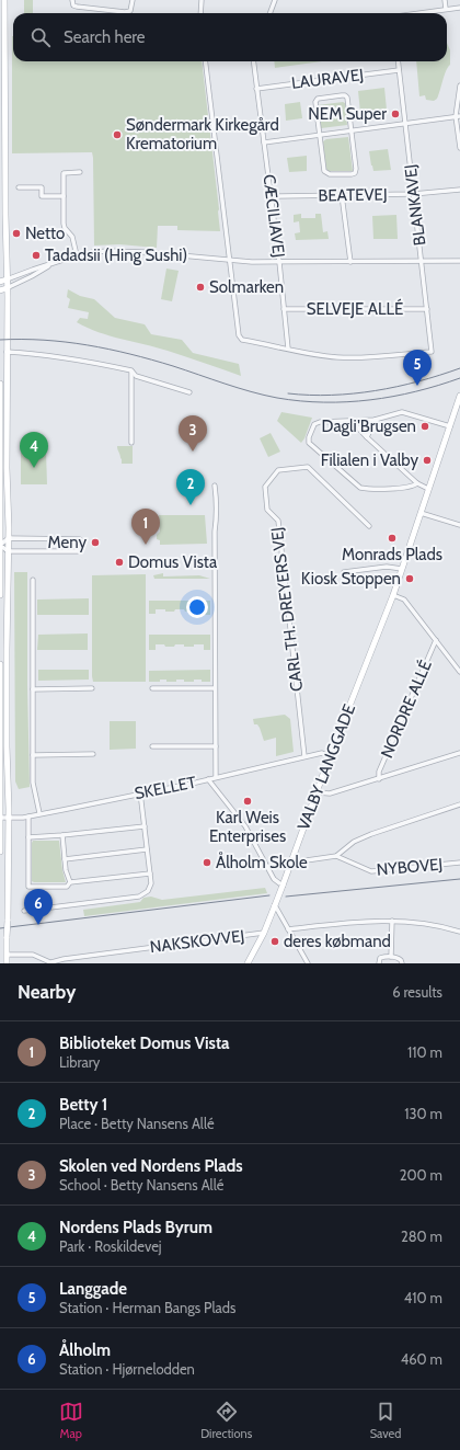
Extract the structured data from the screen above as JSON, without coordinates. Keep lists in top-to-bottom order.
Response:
{
  "streets": {
    "street": [
      "LAURAVEJ",
      "BEATEVEJ",
      "BLANKAVEJ",
      "CÆCILIAVEJ",
      "SELVEJE ALLÉ",
      "CARL TH. DREYERS VEJ",
      "NORDRE ALLÉ",
      "VALBY LANGGADE",
      "SKELLET",
      "NYBOVEJ",
      "NAKSKOVVEJ"
    ]
  },
  "crossings": [
    ["LAURAVEJ", "BLANKAVEJ"],
    ["LAURAVEJ", "CÆCILIAVEJ"],
    ["BEATEVEJ", "BLANKAVEJ"],
    ["BEATEVEJ", "CÆCILIAVEJ"],
    ["BLANKAVEJ", "CÆCILIAVEJ"],
    ["BLANKAVEJ", "SELVEJE ALLÉ"],
    ["CÆCILIAVEJ", "SELVEJE ALLÉ"],
    ["CARL TH. DREYERS VEJ", "SKELLET"],
    ["VALBY LANGGADE", "SKELLET"],
    ["VALBY LANGGADE", "NAKSKOVVEJ"]
  ],
  "places": [
    "NEM Super",
    "Søndermark Kirkegård Krematorium",
    "Netto",
    "Tadadsii (Hing Sushi)",
    "Solmarken",
    "Dagli'Brugsen",
    "Filialen i Valby",
    "Monrads Plads",
    "Meny",
    "Domus Vista",
    "Kiosk Stoppen",
    "Karl Weis Enterprises",
    "Ålholm Skole",
    "deres købmand"
  ],
  "page": {
    "search": "Search here",
    "pins": [
      "5",
      "3",
      "4",
      "2",
      "1",
      "6"
    ],
    "heading": ["Nearby", "6 results"],
    "list": [
      {
        "mark": "1",
        "name": "Biblioteket Domus Vista",
        "note": "Library",
        "value": "110 m"
      },
      {
        "mark": "2",
        "name": "Betty 1",
        "note": "Place · Betty Nansens Allé",
        "value": "130 m"
      },
      {
        "mark": "3",
        "name": "Skolen ved Nordens Plads",
        "note": "School · Betty Nansens Allé",
        "value": "200 m"
      },
      {
        "mark": "4",
        "name": "Nordens Plads Byrum",
        "note": "Park · Roskildevej",
        "value": "280 m"
      },
      {
        "mark": "5",
        "name": "Langgade",
        "note": "Station · Herman Bangs Plads",
        "value": "410 m"
      },
      {
        "mark": "6",
        "name": "Ålholm",
        "note": "Station · Hjørnelodden",
        "value": "460 m"
      }
    ],
    "nav": ["Map", "Directions", "Saved"]
  }
}
